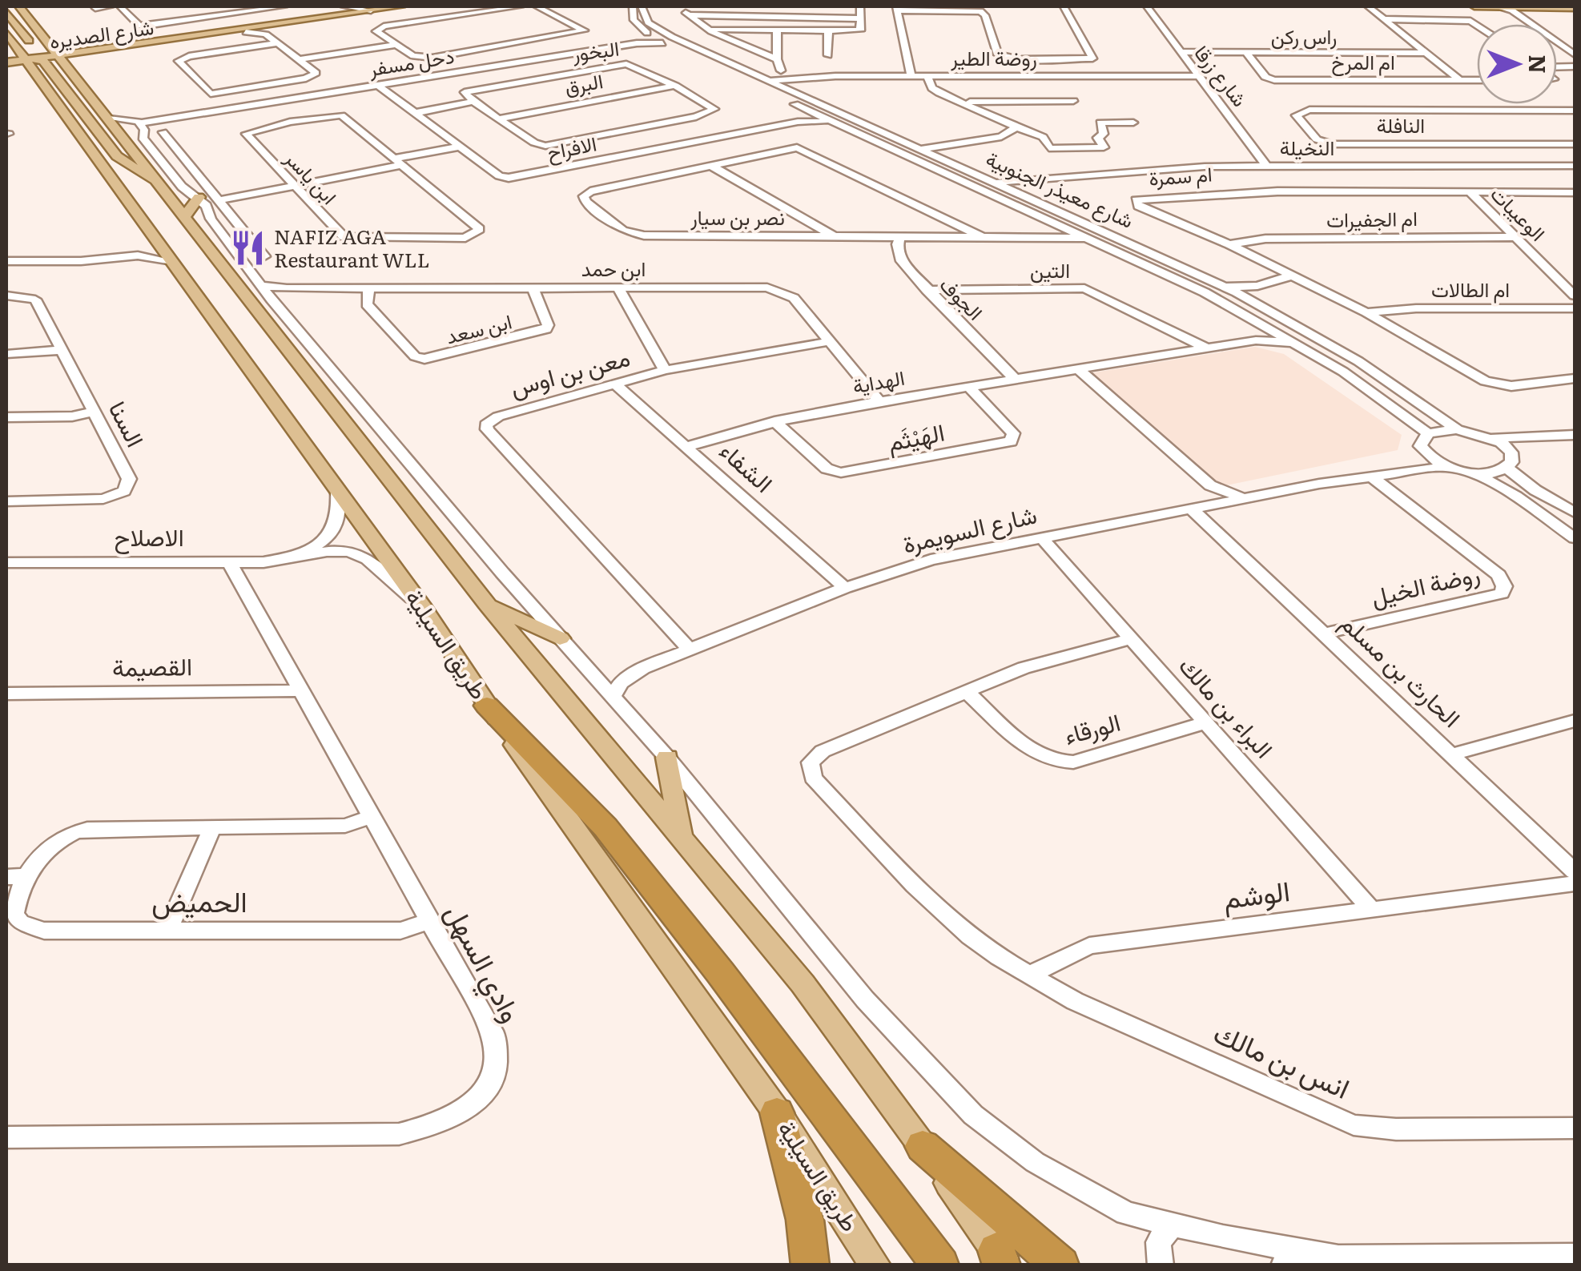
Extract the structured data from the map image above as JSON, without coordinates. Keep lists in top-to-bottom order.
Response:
{
  "streets": {
    "main road": ["شارع الصديره", "طريق السيلية"],
    "street": [
      "راس ركن",
      "البخور",
      "روضة الطير",
      "دحل مسفر",
      "ام المرخ",
      "شارع زرقا",
      "البرق",
      "النافلة",
      "الافراح",
      "النخيلة",
      "ام سمرة",
      "ابن ياسر",
      "شارع معيذر الجنوبية",
      "الوعيبات",
      "نصر بن سيار",
      "ام الجفيرات",
      "ابن حمد",
      "التين",
      "ام الطالات",
      "الجوف",
      "ابن سعد",
      "معن بن اوس",
      "الهداية",
      "السنا",
      "الهَيْثَم",
      "الشفاء",
      "شارع السويمرة",
      "الاصلاح",
      "روضة الخيل",
      "القصيمة",
      "الحارث بن مسلم",
      "البراء بن مالك",
      "الورقاء",
      "الوشم",
      "الحميض",
      "وادي السهل",
      "انس بن مالك"
    ]
  },
  "crossings": [
    ["شارع الصديره", "طريق السيلية"],
    ["راس ركن", "ام المرخ"],
    ["راس ركن", "شارع زرقا"],
    ["البخور", "البرق"],
    ["روضة الطير", "شارع زرقا"],
    ["روضة الطير", "شارع معيذر الجنوبية"],
    ["دحل مسفر", "الافراح"],
    ["دحل مسفر", "ابن ياسر"],
    ["دحل مسفر", "شارع معيذر الجنوبية"],
    ["ام المرخ", "النافلة"],
    ["شارع زرقا", "النخيلة"],
    ["الافراح", "شارع معيذر الجنوبية"],
    ["النخيلة", "شارع معيذر الجنوبية"],
    ["ام سمرة", "الوعيبات"],
    ["ام سمرة", "ام الجفيرات"],
    ["ام سمرة", "ام الطالات"],
    ["شارع معيذر الجنوبية", "نصر بن سيار"],
    ["شارع معيذر الجنوبية", "الهداية"],
    ["شارع معيذر الجنوبية", "شارع السويمرة"],
    ["الوعيبات", "ام الجفيرات"],
    ["نصر بن سيار", "الجوف"],
    ["ابن حمد", "ابن سعد"],
    ["ابن حمد", "معن بن اوس"],
    ["ابن حمد", "الهداية"],
    ["التين", "الجوف"],
    ["التين", "الهداية"],
    ["الجوف", "الهداية"],
    ["معن بن اوس", "الشفاء"],
    ["معن بن اوس", "شارع السويمرة"],
    ["الهداية", "الهَيْثَم"],
    ["الهداية", "الشفاء"],
    ["الشفاء", "شارع السويمرة"],
    ["شارع السويمرة", "روضة الخيل"],
    ["شارع السويمرة", "الحارث بن مسلم"],
    ["شارع السويمرة", "البراء بن مالك"],
    ["الاصلاح", "طريق السيلية"],
    ["الاصلاح", "وادي السهل"],
    ["روضة الخيل", "الحارث بن مسلم"],
    ["القصيمة", "وادي السهل"],
    ["البراء بن مالك", "الورقاء"],
    ["البراء بن مالك", "الوشم"],
    ["الوشم", "انس بن مالك"],
    ["الحميض", "وادي السهل"]
  ],
  "places": {
    "restaurant": ["NAFIZ AGA Restaurant WLL"]
  },
  "north": "right"
}
